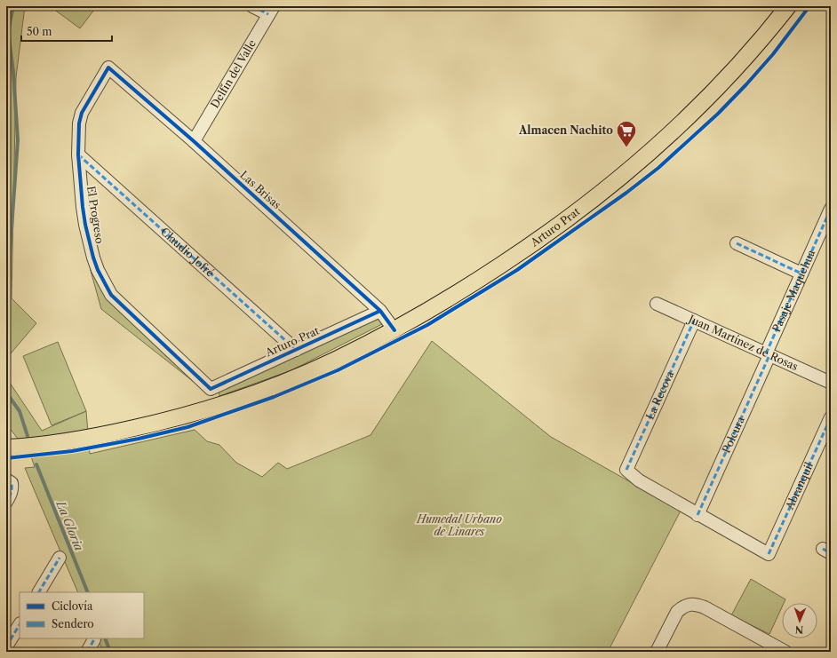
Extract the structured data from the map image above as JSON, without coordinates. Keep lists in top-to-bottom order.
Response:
{
  "streets": {
    "main road": ["Arturo Prat"],
    "street": [
      "Delfín del Valle",
      "Las Brisas",
      "El Progreso",
      "Claudio Jofré",
      "Pasaje Maquehua",
      "Juan Martínez de Rosas",
      "La Recova",
      "Polcura",
      "Abranquil"
    ]
  },
  "crossings": [
    ["Delfín del Valle", "Las Brisas"],
    ["Las Brisas", "El Progreso"],
    ["Las Brisas", "Arturo Prat"],
    ["El Progreso", "Arturo Prat"],
    ["El Progreso", "Claudio Jofré"],
    ["Arturo Prat", "Claudio Jofré"],
    ["Pasaje Maquehua", "Juan Martínez de Rosas"],
    ["Pasaje Maquehua", "Polcura"],
    ["Juan Martínez de Rosas", "La Recova"],
    ["Juan Martínez de Rosas", "Polcura"],
    ["La Recova", "Polcura"],
    ["La Recova", "Abranquil"],
    ["Polcura", "Abranquil"]
  ],
  "water": ["La Gloria"],
  "parks": ["Humedal Urbano de Linares"],
  "places": {
    "supermarket": ["Almacen Nachito"]
  },
  "legend": ["Ciclovía", "Sendero"],
  "scale_bar": "50 m",
  "north": "bottom"
}
